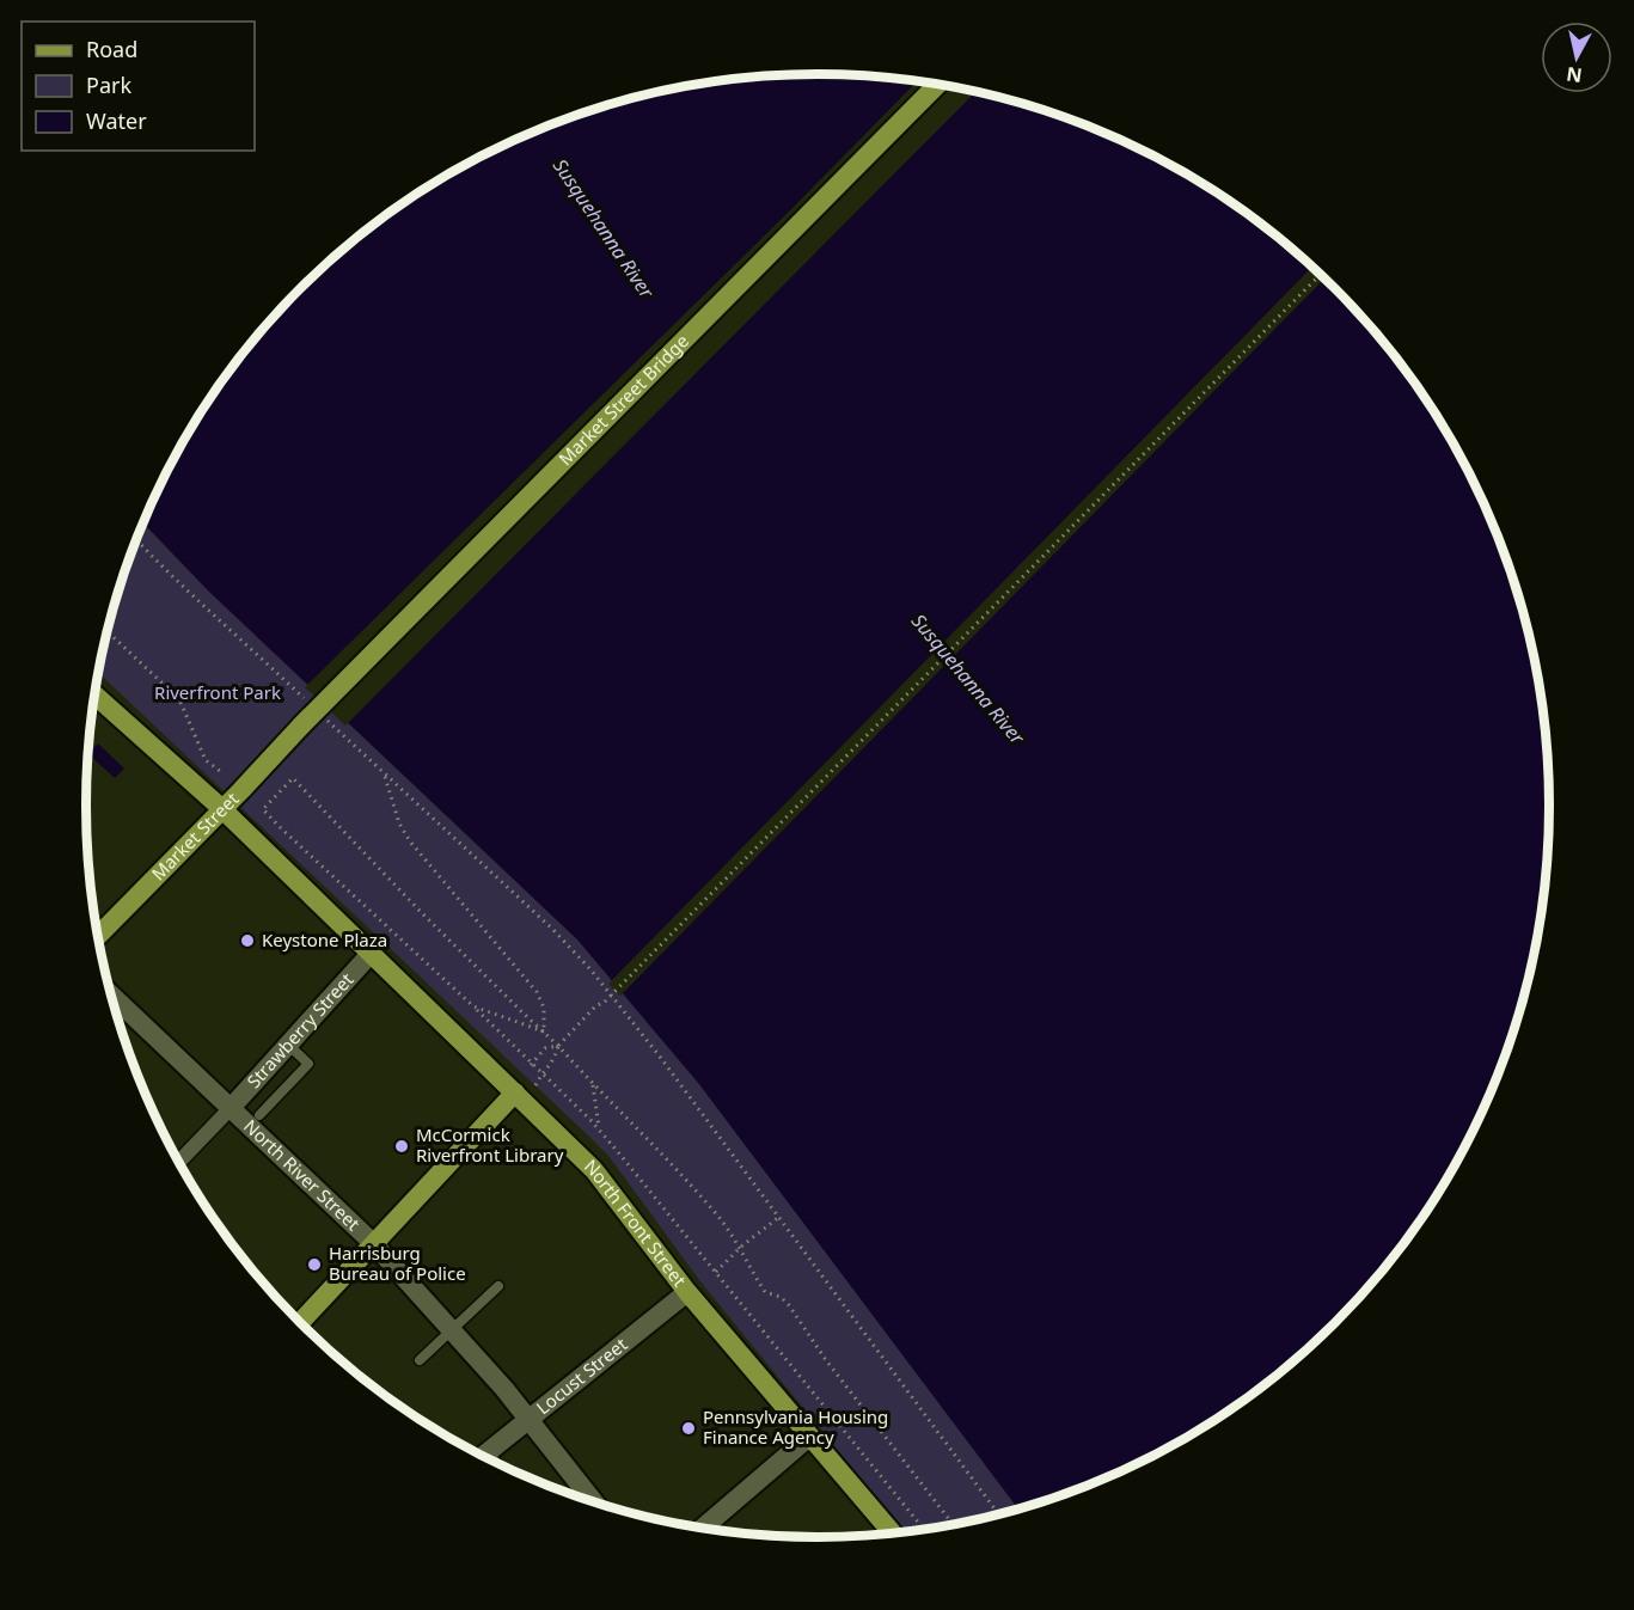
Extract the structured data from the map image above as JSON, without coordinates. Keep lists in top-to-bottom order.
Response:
{
  "streets": {
    "main road": ["Market Street Bridge", "Market Street", "North Front Street"],
    "street": ["Strawberry Street", "North River Street", "Locust Street"]
  },
  "crossings": [
    ["Market Street Bridge", "Market Street"],
    ["Market Street", "North Front Street"],
    ["Strawberry Street", "North River Street"],
    ["Strawberry Street", "North Front Street"],
    ["North River Street", "Locust Street"],
    ["North Front Street", "Locust Street"]
  ],
  "water": ["Susquehanna River"],
  "parks": ["Riverfront Park"],
  "places": [
    "Keystone Plaza",
    "McCormick Riverfront Library",
    "Harrisburg Bureau of Police",
    "Pennsylvania Housing Finance Agency"
  ],
  "legend": ["Road", "Park", "Water"],
  "north": "bottom"
}
